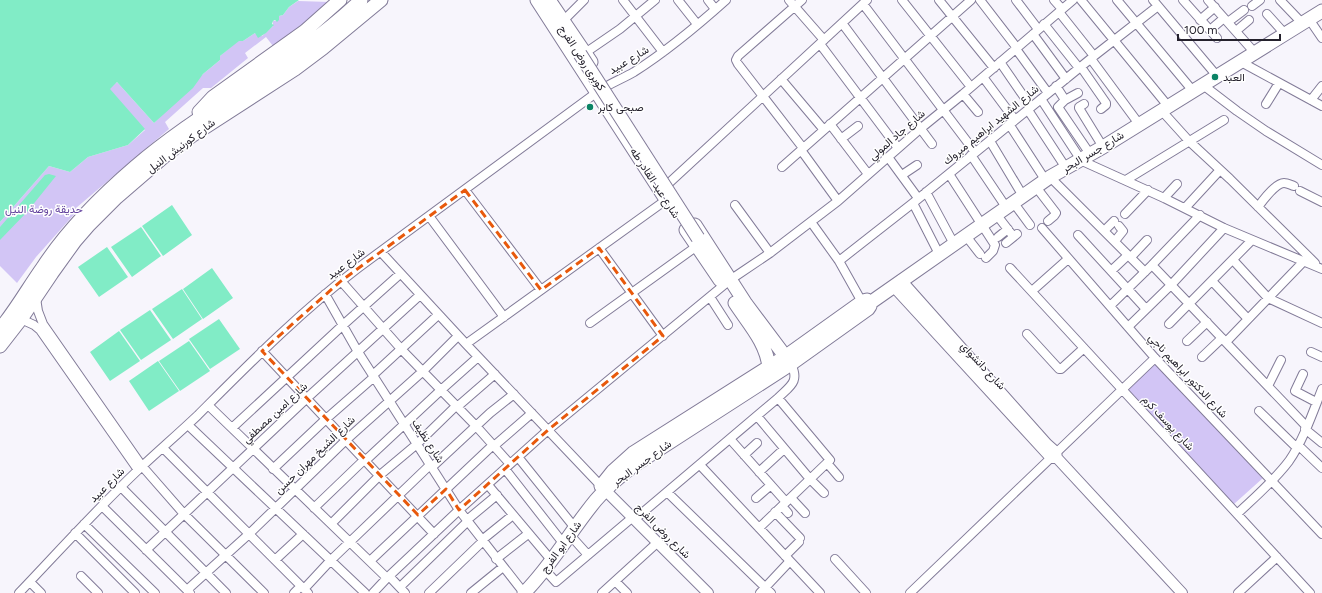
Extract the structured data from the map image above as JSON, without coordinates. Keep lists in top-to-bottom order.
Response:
{
  "streets": {
    "main road": [
      "كوبرى روض الفرج",
      "شارع كورنيش النيل",
      "شارع جسر البحر",
      "شارع عبد القادر طه",
      "شارع ابو الفرج"
    ],
    "street": [
      "شارع عبيد",
      "شارع الشهيد ابراهيم مبروك",
      "شارع جاد المولي",
      "شارع دانشواي",
      "شارع الدكتور ابراهيم ناجي",
      "شارع امين مصطفي",
      "شارع يوسف كرم",
      "شارع نظيف",
      "شارع الشيخ مهران حسن",
      "شارع روض الفرج"
    ]
  },
  "crossings": [
    ["كوبرى روض الفرج", "شارع عبد القادر طه"],
    ["شارع عبيد", "شارع عبد القادر طه"],
    ["شارع عبيد", "شارع نظيف"],
    ["شارع جاد المولي", "شارع عبد القادر طه"],
    ["شارع جاد المولي", "شارع نظيف"],
    ["شارع جسر البحر", "شارع عبد القادر طه"],
    ["شارع جسر البحر", "شارع دانشواي"],
    ["شارع جسر البحر", "شارع روض الفرج"],
    ["شارع جسر البحر", "شارع ابو الفرج"],
    ["شارع امين مصطفي", "شارع نظيف"],
    ["شارع نظيف", "شارع الشيخ مهران حسن"],
    ["شارع نظيف", "شارع ابو الفرج"],
    ["شارع روض الفرج", "شارع ابو الفرج"]
  ],
  "parks": ["حديقة روضة النيل"],
  "places": ["العبد", "صبحى كابر"],
  "scale_bar": "100 m"
}
